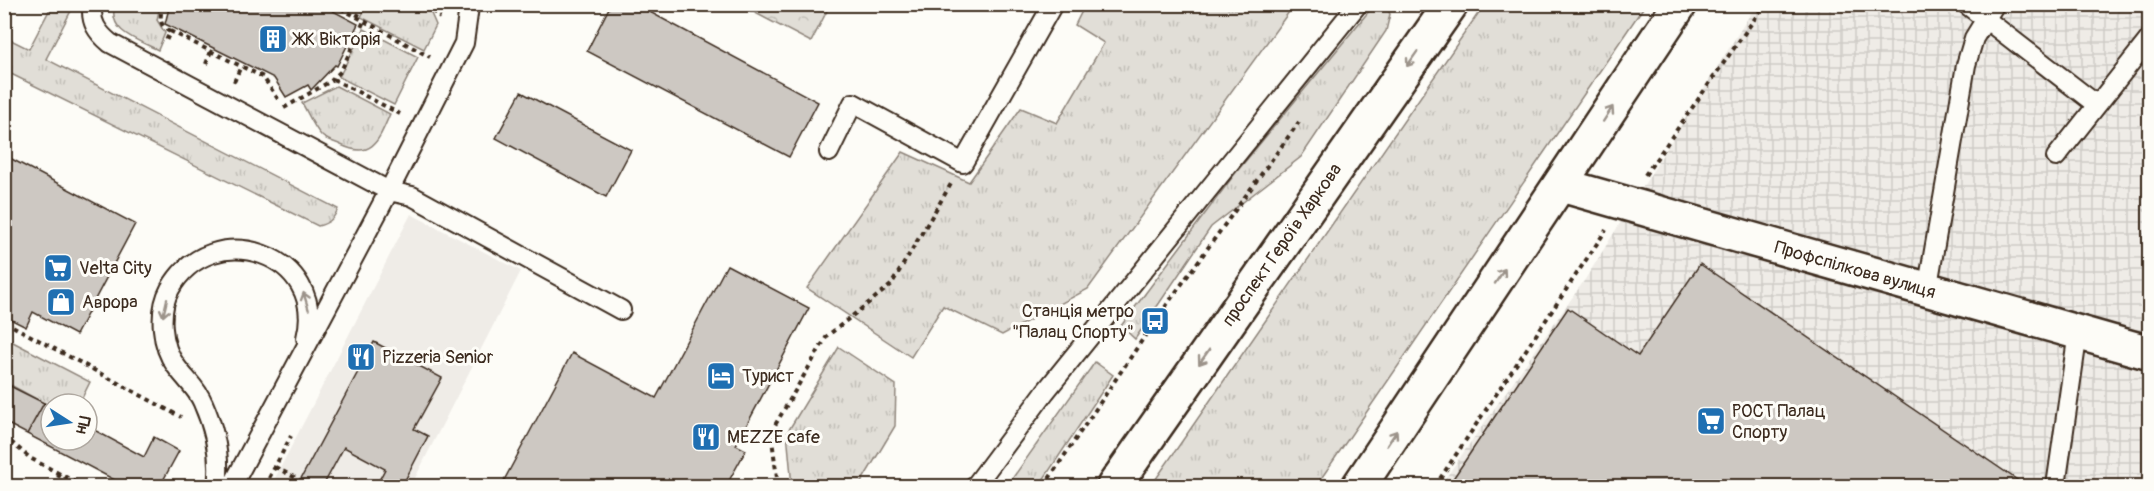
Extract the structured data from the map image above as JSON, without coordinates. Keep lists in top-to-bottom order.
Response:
{
  "streets": {
    "main road": ["проспект Героїв Харкова", "Профспілкова вулиця"]
  },
  "places": {
    "building": ["ЖК Вікторія"],
    "supermarket": ["Velta City", "РОСТ Палац Спорту"],
    "shop": ["Аврора"],
    "bus stop": ["Станція метро \"Палац Спорту\""],
    "restaurant": ["Pizzeria Senior", "MEZZE cafe"],
    "hotel": ["Турист"]
  },
  "north": "right"
}
